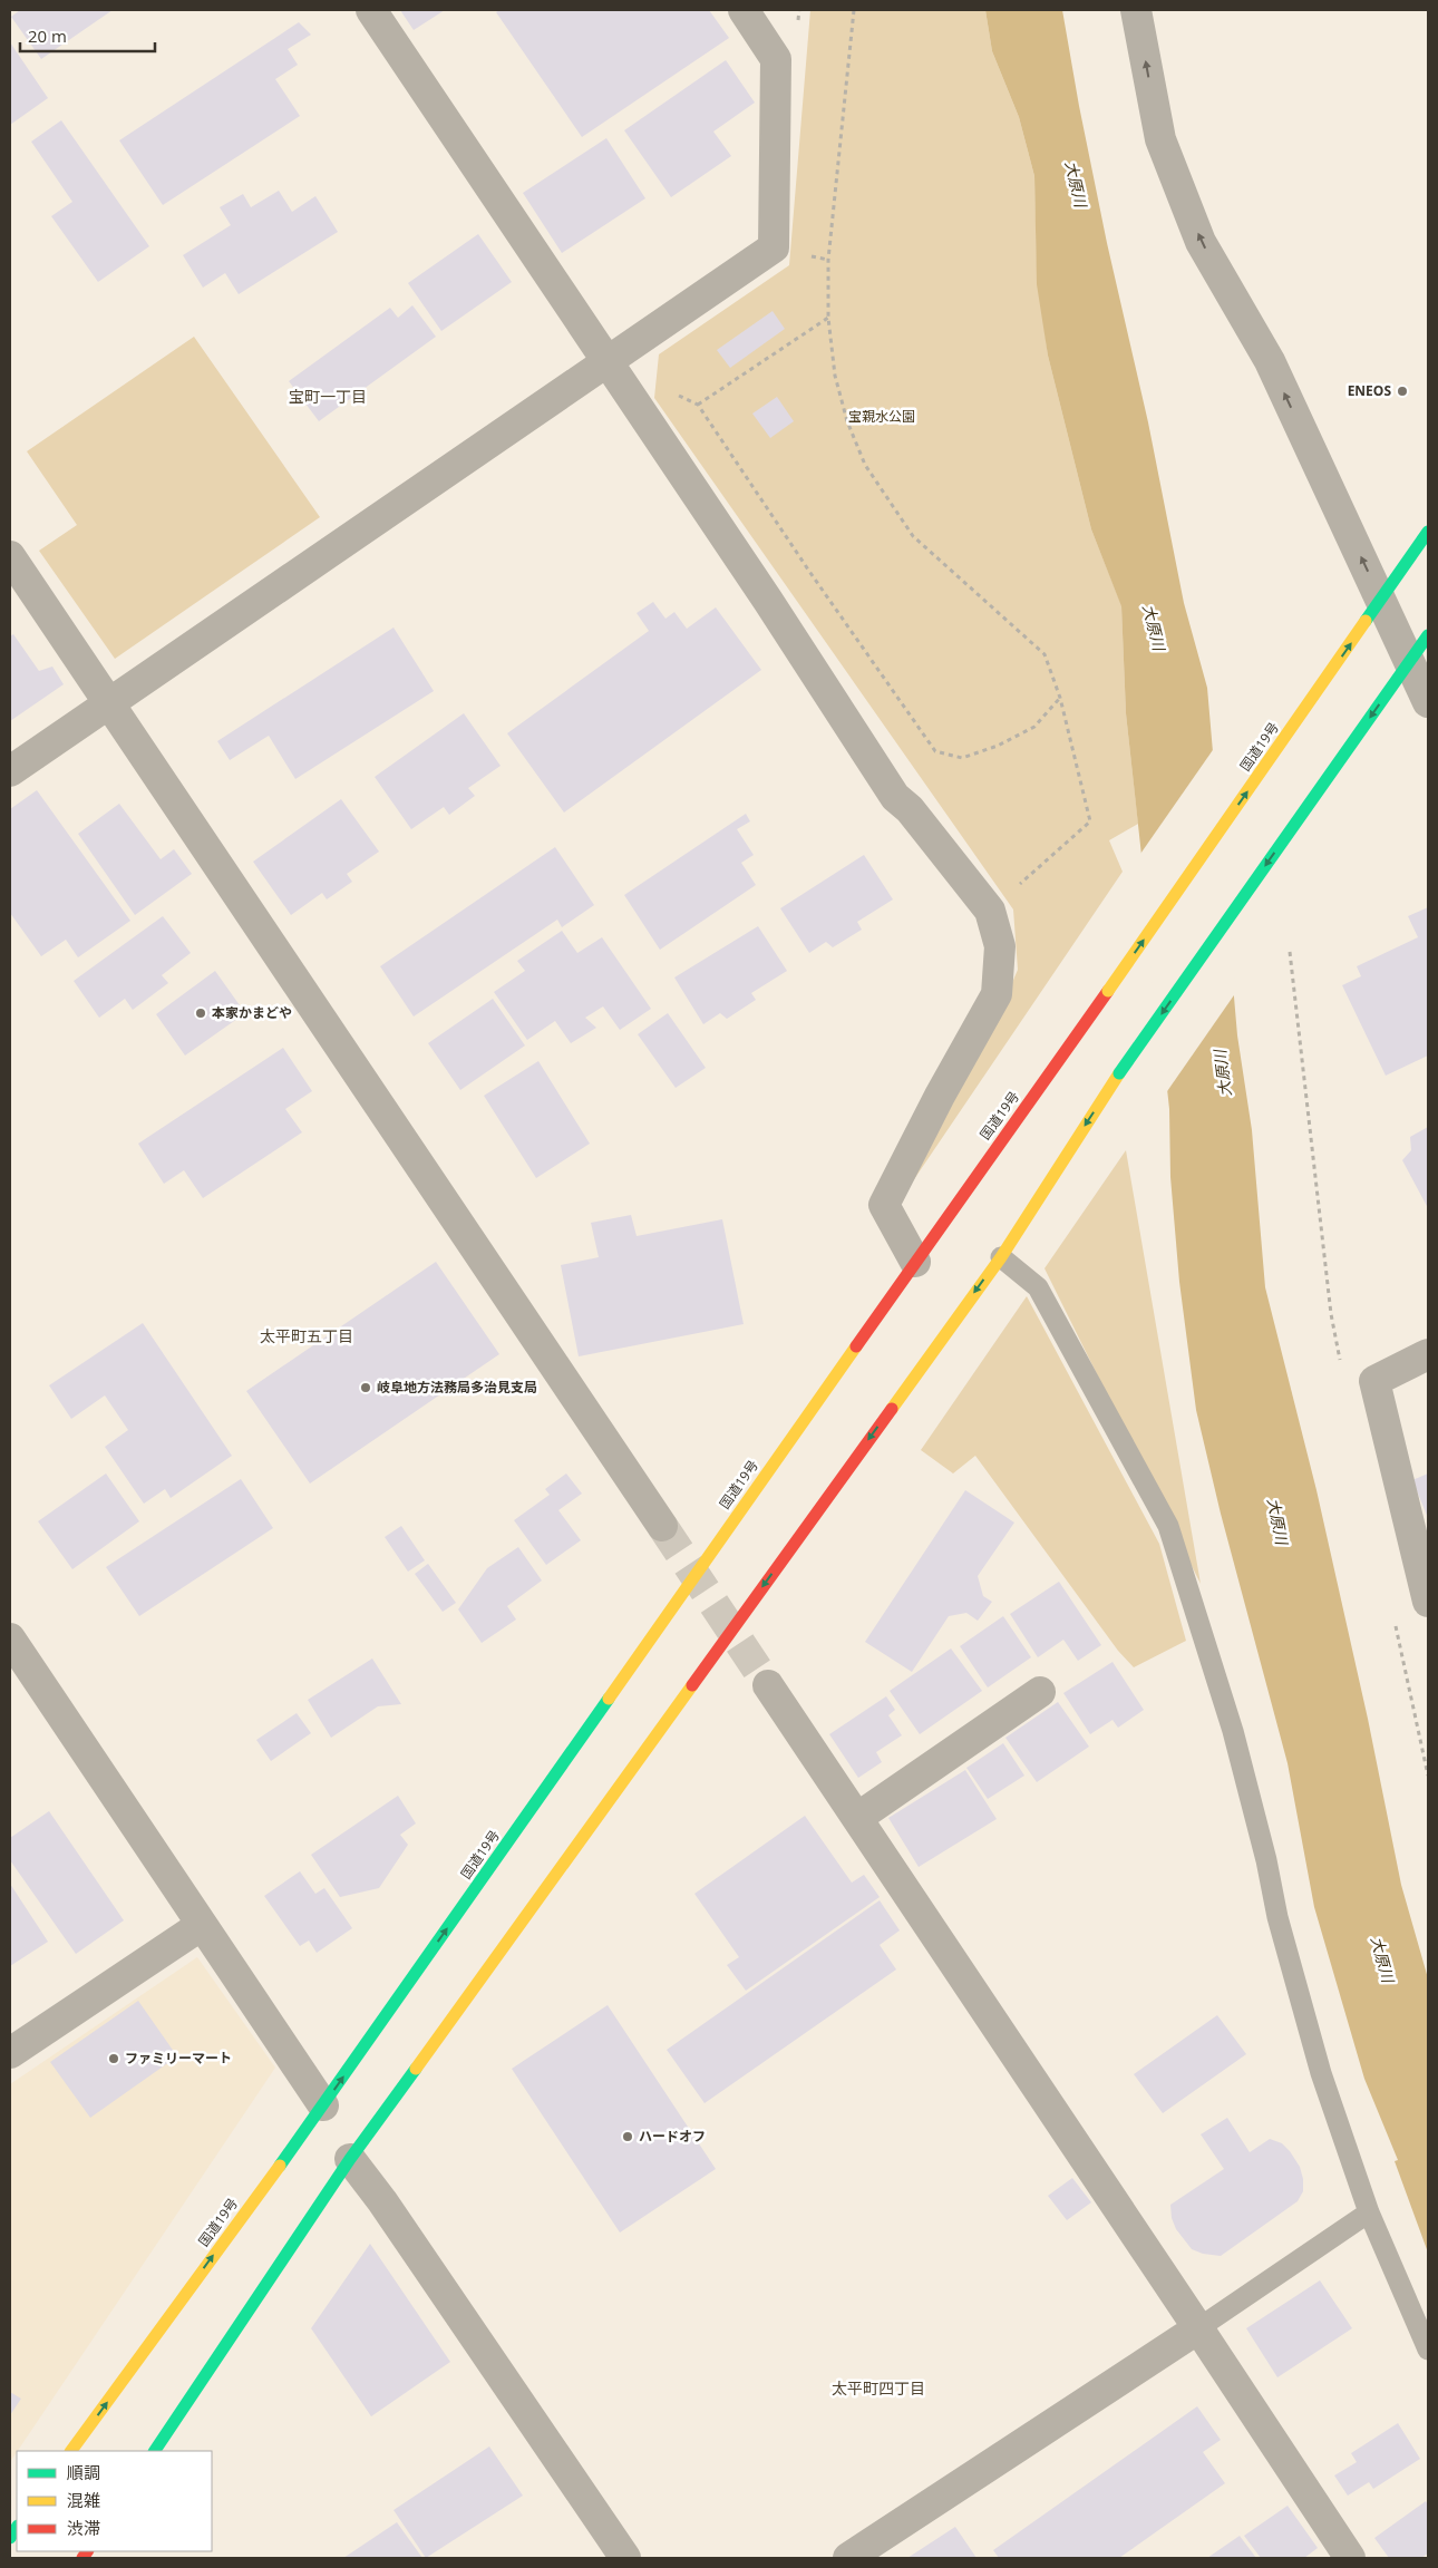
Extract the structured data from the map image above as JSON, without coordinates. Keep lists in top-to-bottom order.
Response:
{
  "streets": {
    "highway": ["国道19号"]
  },
  "districts": ["宝町一丁目", "太平町五丁目", "太平町四丁目"],
  "water": ["大原川"],
  "parks": ["宝親水公園"],
  "places": [
    "ENEOS",
    "本家かまどや",
    "岐阜地方法務局多治見支局",
    "ファミリーマート",
    "ハードオフ"
  ],
  "legend": ["順調", "混雑", "渋滞"],
  "scale_bar": "20 m"
}
